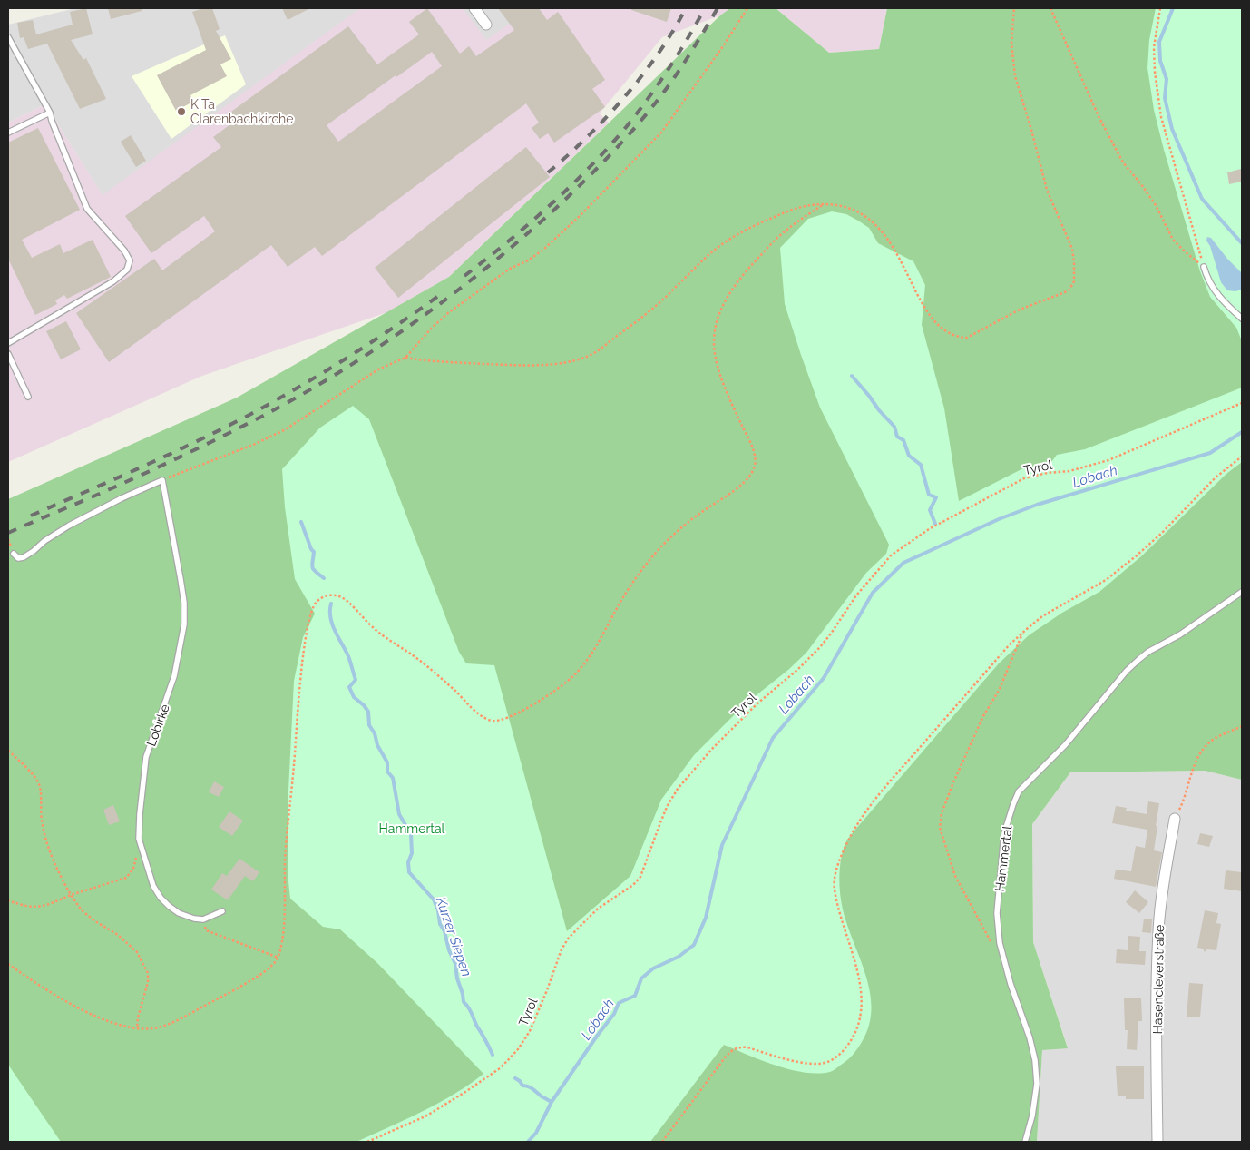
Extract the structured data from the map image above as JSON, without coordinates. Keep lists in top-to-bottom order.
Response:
{
  "streets": {
    "street": ["Hasencleverstraße"],
    "lane": ["Lobirke", "Hammertal"],
    "path": ["Tyrol"]
  },
  "water": ["Lobach", "Kurzer Siepen"],
  "parks": ["Hammertal"],
  "places": ["KiTa Clarenbachkirche"]
}
